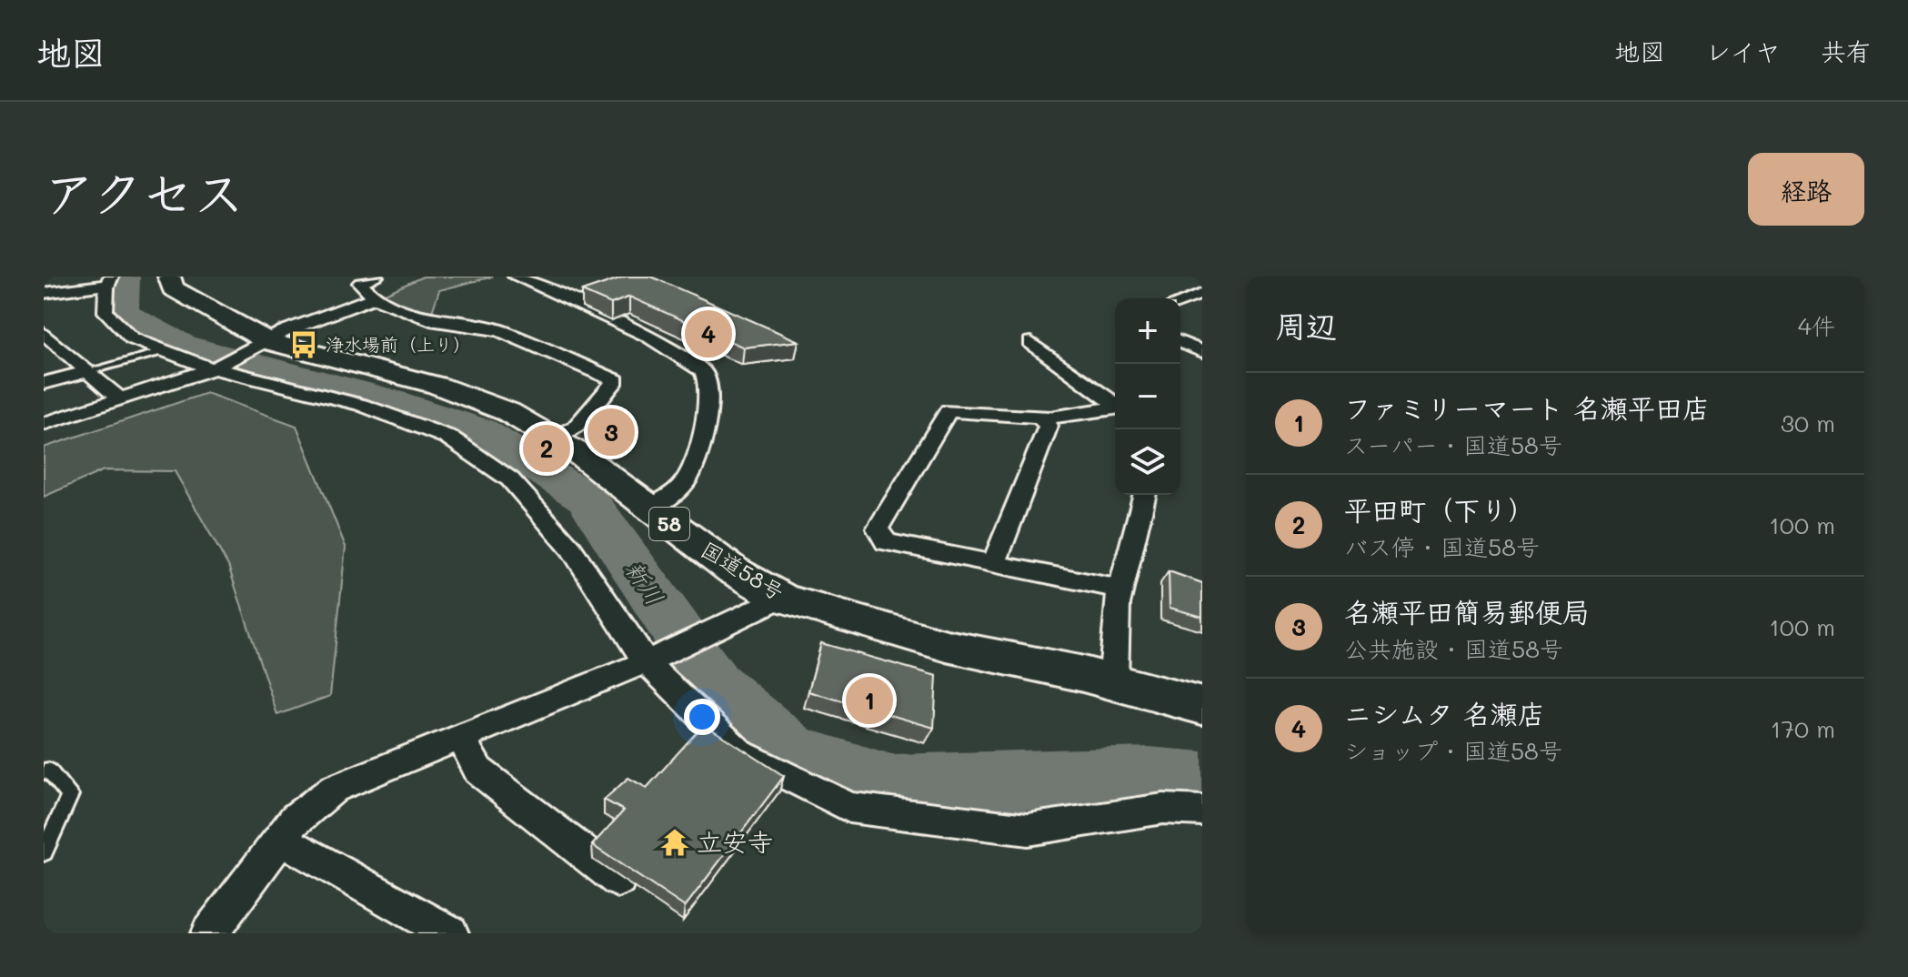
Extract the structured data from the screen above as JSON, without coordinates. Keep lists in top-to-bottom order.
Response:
{
  "streets": {
    "highway": ["58", "国道58号"]
  },
  "water": ["新川"],
  "places": {
    "bus stop": ["浄水場前（上り）"],
    "temple": ["立安寺"]
  },
  "page": {
    "header": "地図",
    "nav": ["地図", "レイヤ", "共有"],
    "title": "アクセス",
    "buttons": "経路",
    "heading": ["周辺", "4件"],
    "map_buttons": ["+", "−"],
    "pins": [
      "4",
      "3",
      "2",
      "1"
    ],
    "list": [
      {
        "mark": "1",
        "name": "ファミリーマート 名瀬平田店",
        "note": "スーパー · 国道58号",
        "value": "30 m"
      },
      {
        "mark": "2",
        "name": "平田町（下り）",
        "note": "バス停 · 国道58号",
        "value": "100 m"
      },
      {
        "mark": "3",
        "name": "名瀬平田簡易郵便局",
        "note": "公共施設 · 国道58号",
        "value": "100 m"
      },
      {
        "mark": "4",
        "name": "ニシムタ 名瀬店",
        "note": "ショップ · 国道58号",
        "value": "170 m"
      }
    ]
  }
}
